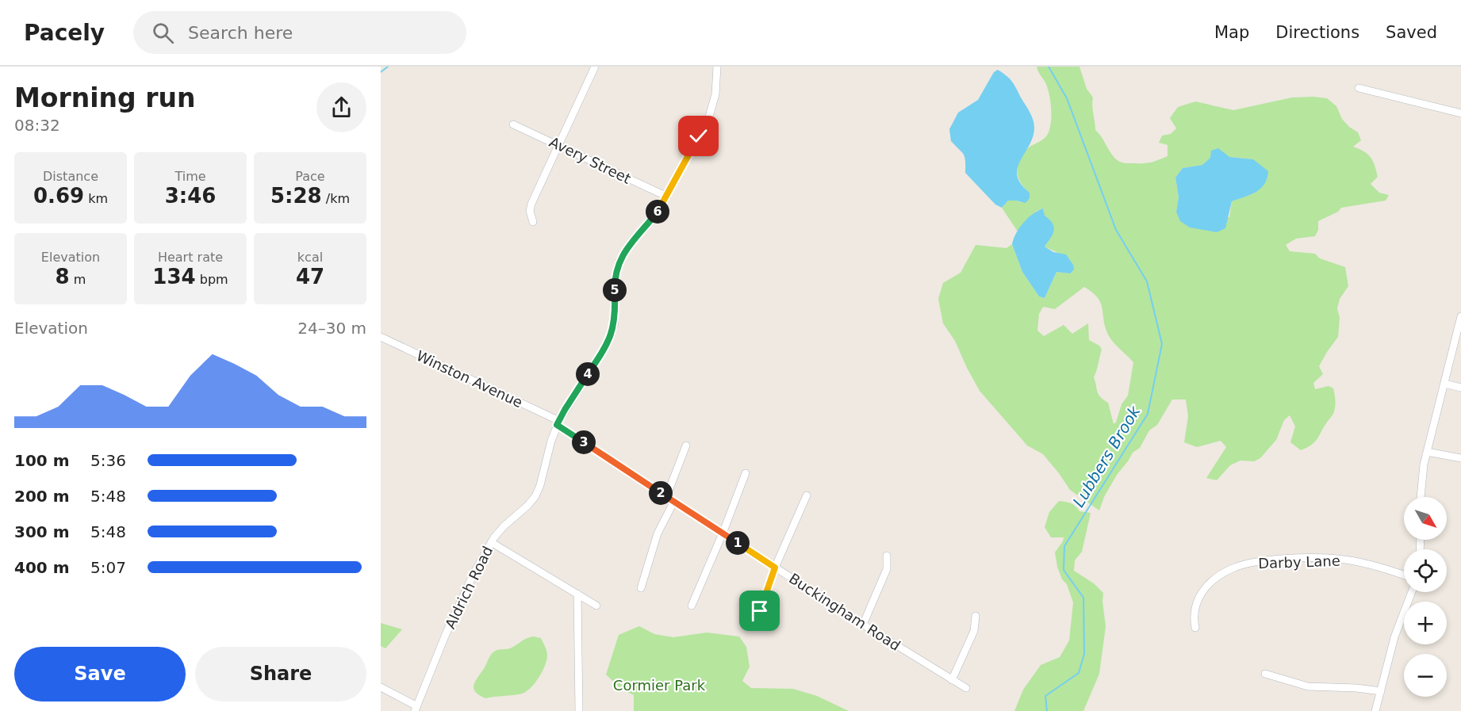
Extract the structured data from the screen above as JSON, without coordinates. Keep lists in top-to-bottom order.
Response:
{
  "streets": {
    "street": [
      "Avery Street",
      "Winston Avenue",
      "Darby Lane",
      "Aldrich Road",
      "Buckingham Road"
    ]
  },
  "crossings": [
    ["Avery Street", "Aldrich Road"],
    ["Winston Avenue", "Aldrich Road"],
    ["Winston Avenue", "Buckingham Road"],
    ["Aldrich Road", "Buckingham Road"]
  ],
  "water": ["Lubbers Brook"],
  "parks": ["Cormier Park"],
  "north": "bottom right",
  "page": {
    "header": "Pacely",
    "search": "Search here",
    "nav": ["Map", "Directions", "Saved"],
    "heading": ["Morning run", "08:32"],
    "stats": [
      ["Distance", "0.69 km"],
      ["Time", "3:46"],
      ["Pace", "5:28 /km"],
      ["Elevation", "8 m"],
      ["Heart rate", "134 bpm"],
      ["kcal", "47"]
    ],
    "pins": [
      "6",
      "5",
      "4",
      "3",
      "2",
      "1"
    ],
    "chart": ["Elevation", "24–30 m"],
    "list": [
      {
        "name": "100 m",
        "note": "5:36"
      },
      {
        "name": "200 m",
        "note": "5:48"
      },
      {
        "name": "300 m",
        "note": "5:48"
      },
      {
        "name": "400 m",
        "note": "5:07"
      }
    ],
    "map_buttons": ["+", "−"],
    "buttons": ["Save", "Share"]
  }
}
